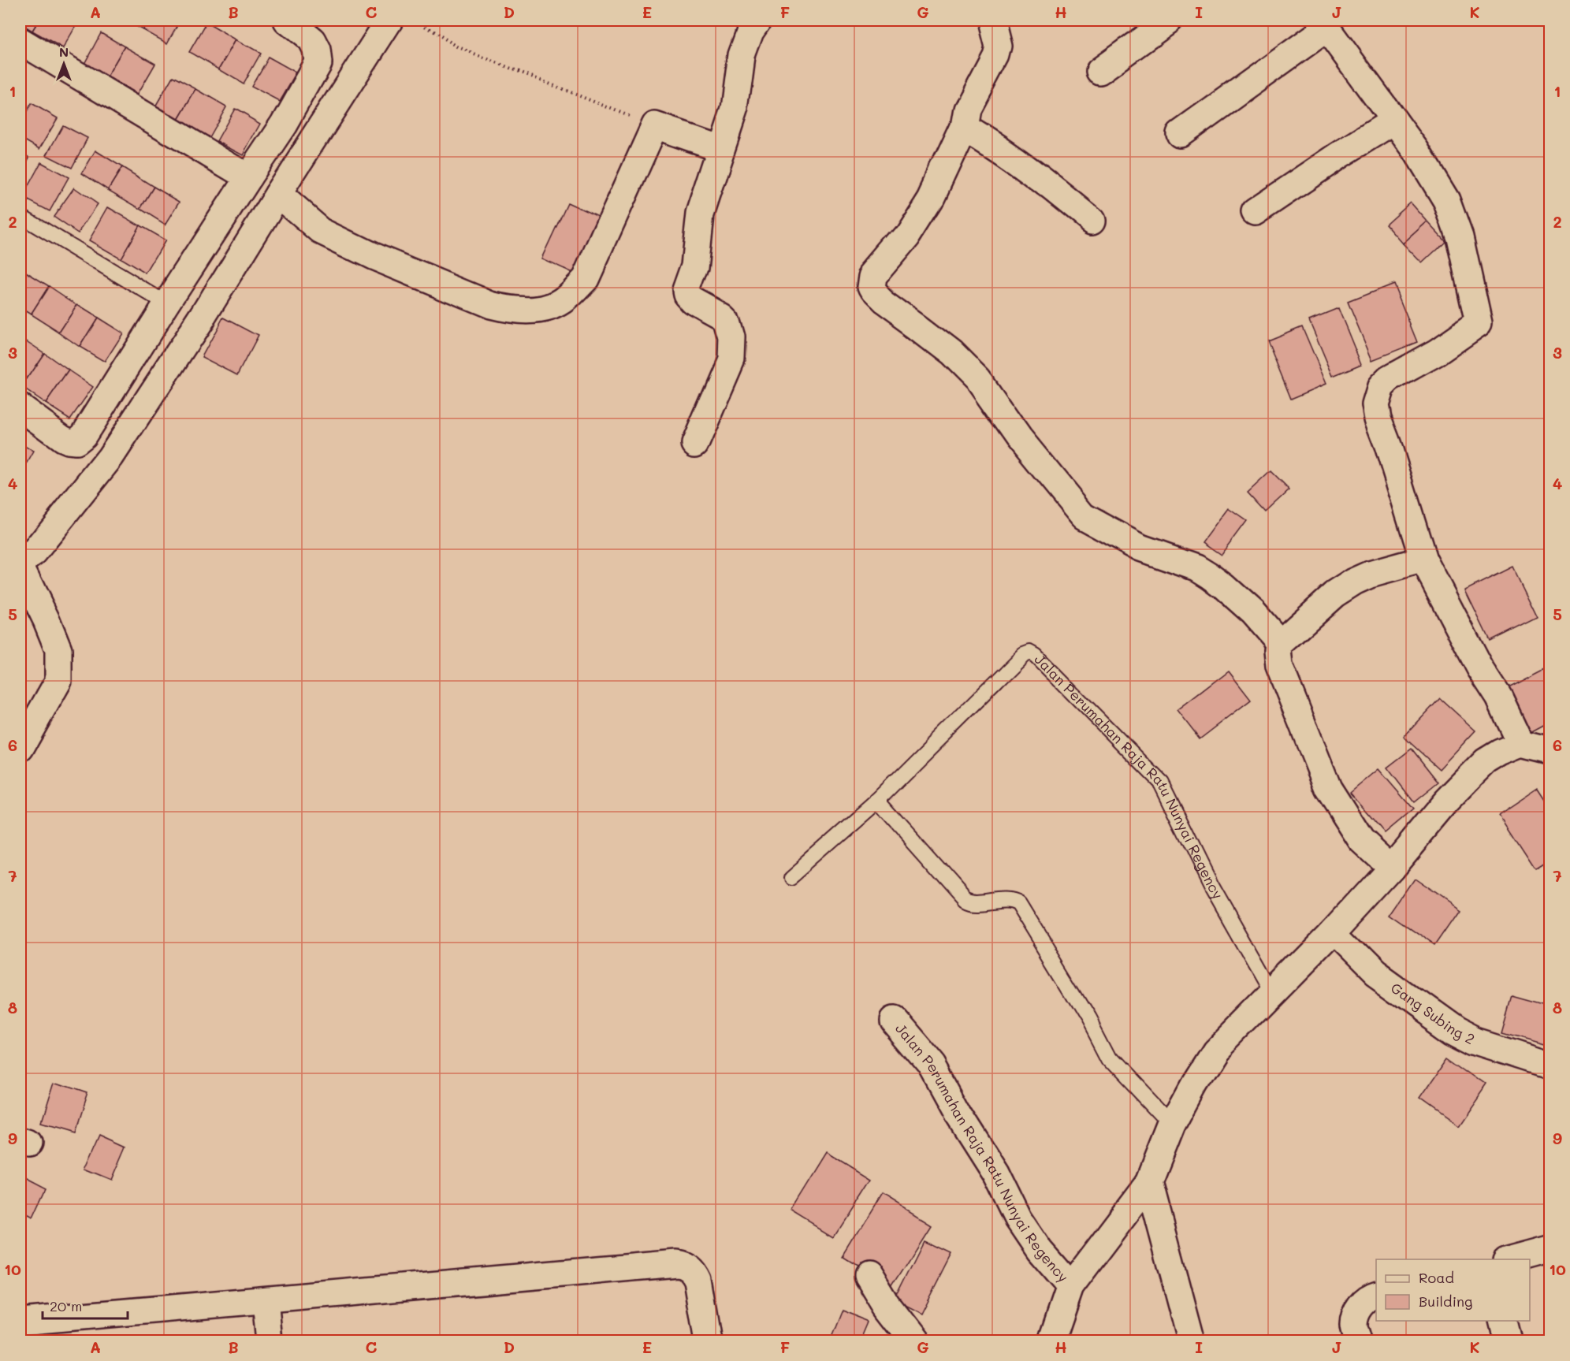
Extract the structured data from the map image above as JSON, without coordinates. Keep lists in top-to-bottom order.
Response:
{
  "streets": {
    "street": ["Jalan Perumahan Raja Ratu Nunyai Regency", "Gang Subing 2"]
  },
  "legend": ["Road", "Building"],
  "scale_bar": "20 m",
  "north": "top",
  "grid": {
    "columns": [
      "A",
      "B",
      "C",
      "D",
      "E",
      "F",
      "G",
      "H",
      "I",
      "J",
      "K"
    ],
    "rows": [
      "1",
      "2",
      "3",
      "4",
      "5",
      "6",
      "7",
      "8",
      "9",
      "10"
    ]
  }
}
